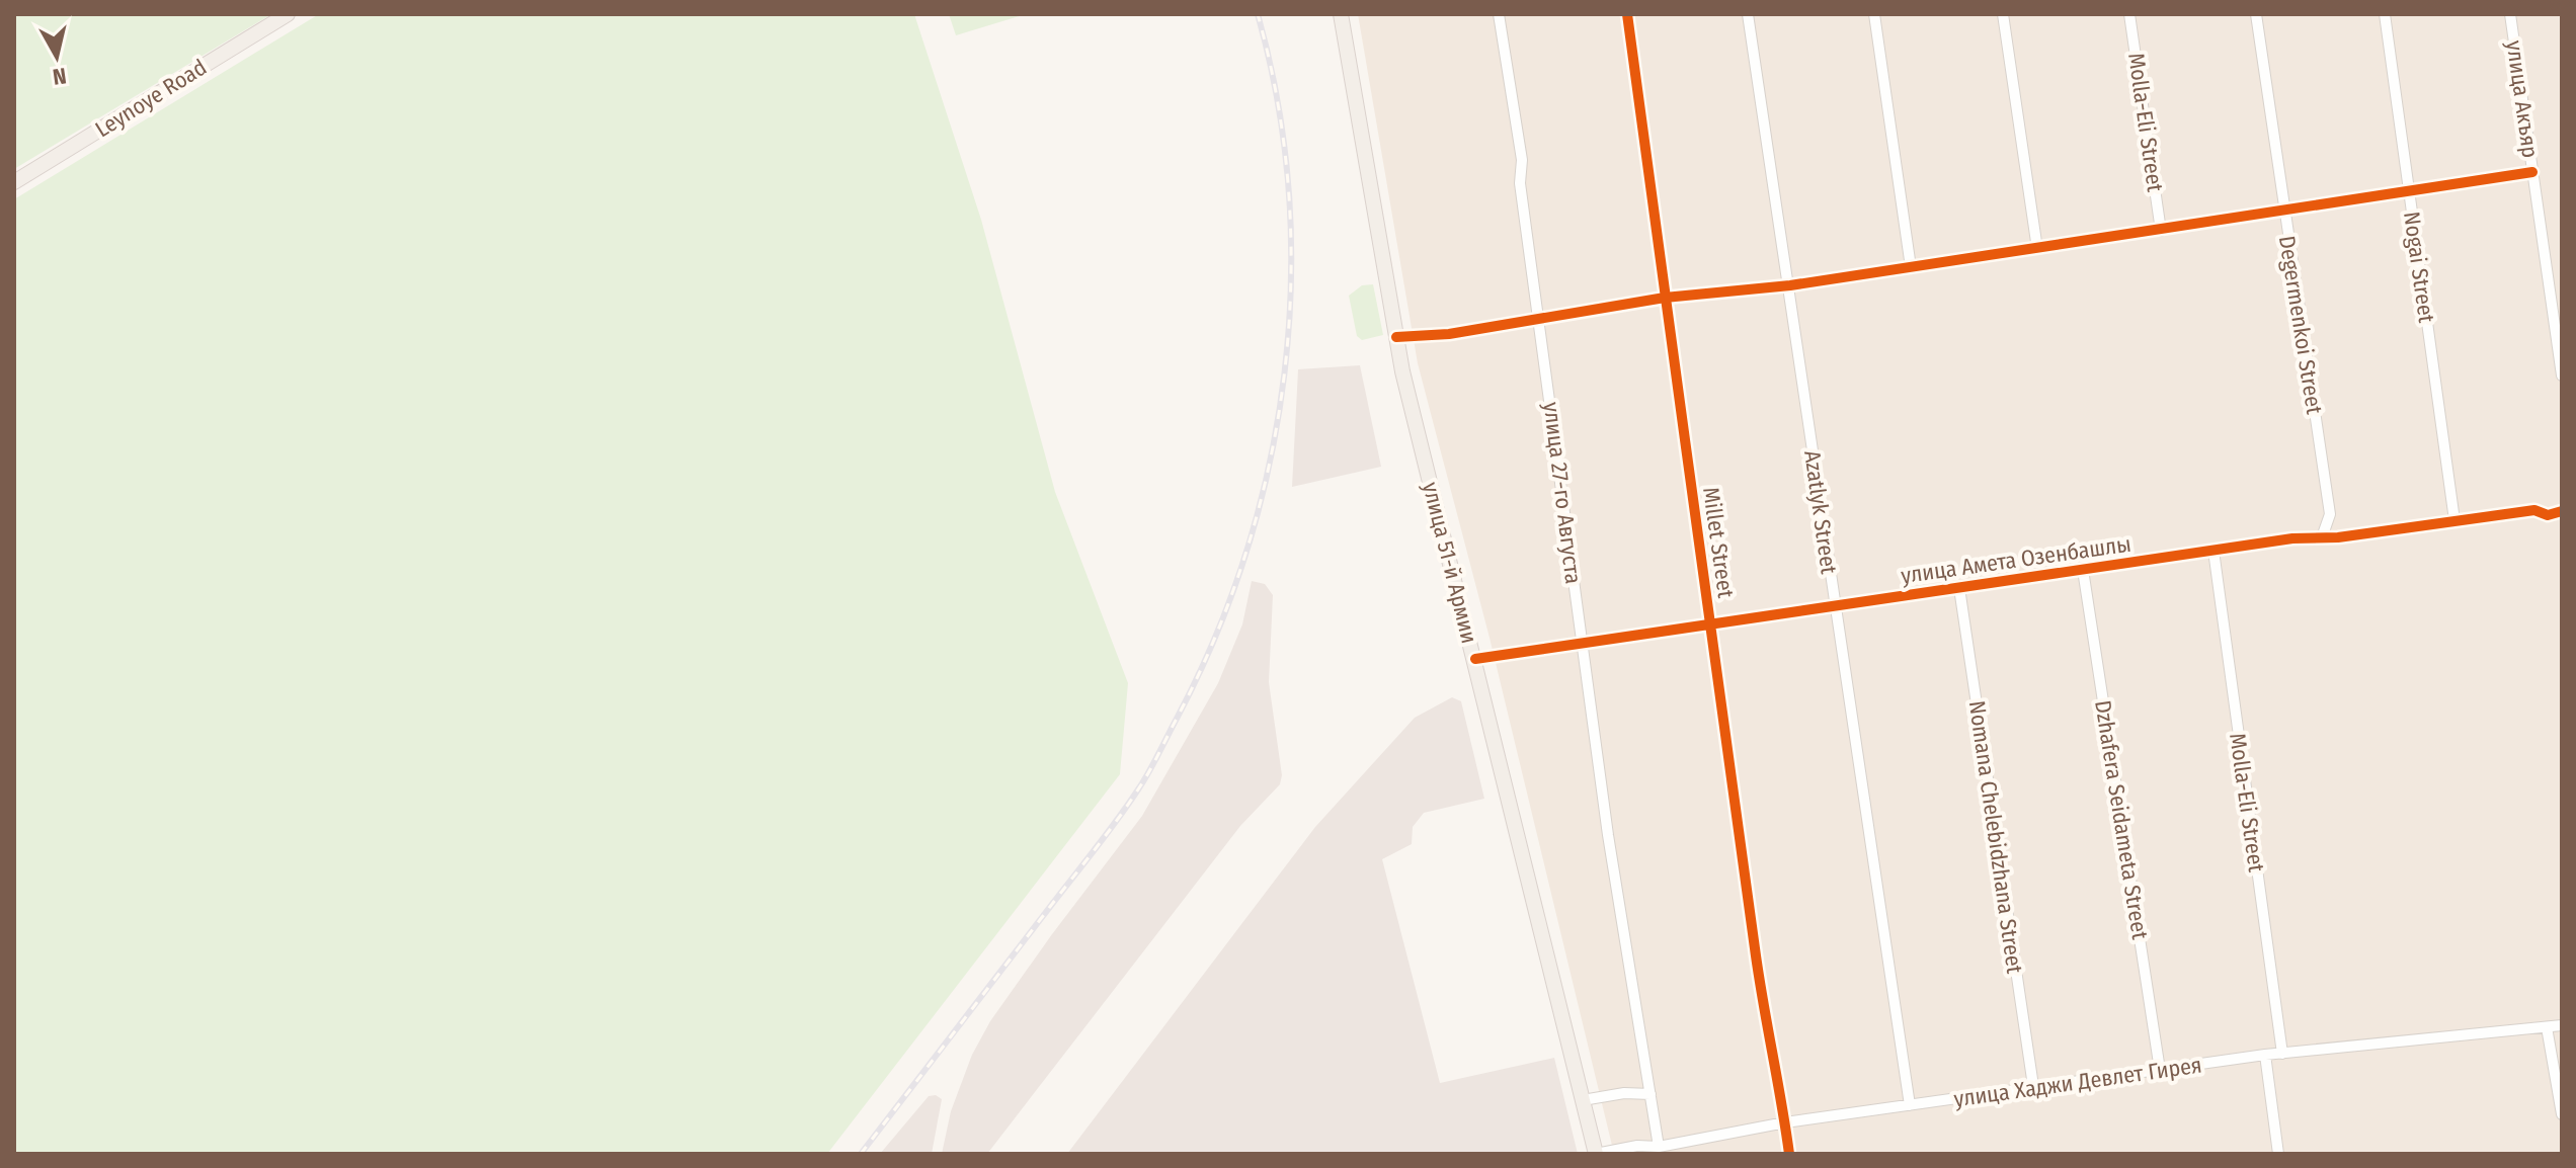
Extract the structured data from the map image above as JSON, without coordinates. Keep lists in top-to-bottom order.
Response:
{
  "streets": {
    "main road": ["Leynoye Road", "улица 51-й Армии"],
    "street": [
      "улица Акъяр",
      "Molla-Eli Street",
      "Nogai Street",
      "Degermenkoi Street",
      "улица 27-го Августа",
      "Azatlyk Street",
      "Millet Street",
      "улица Амета Озенбашлы",
      "Dzhafera Seidameta Street",
      "Nomana Chelebidzhana Street",
      "улица Хаджи Девлет Гирея"
    ]
  },
  "crossings": [
    ["Molla-Eli Street", "улица Амета Озенбашлы"],
    ["Molla-Eli Street", "улица Хаджи Девлет Гирея"],
    ["Nogai Street", "улица Амета Озенбашлы"],
    ["Degermenkoi Street", "улица Амета Озенбашлы"],
    ["улица 27-го Августа", "улица Амета Озенбашлы"],
    ["улица 27-го Августа", "улица Хаджи Девлет Гирея"],
    ["Azatlyk Street", "улица Амета Озенбашлы"],
    ["Azatlyk Street", "улица Хаджи Девлет Гирея"],
    ["Millet Street", "улица Амета Озенбашлы"],
    ["Millet Street", "улица Хаджи Девлет Гирея"],
    ["улица Амета Озенбашлы", "улица 51-й Армии"],
    ["улица Амета Озенбашлы", "Dzhafera Seidameta Street"],
    ["улица Амета Озенбашлы", "Nomana Chelebidzhana Street"],
    ["улица 51-й Армии", "улица Хаджи Девлет Гирея"],
    ["Dzhafera Seidameta Street", "улица Хаджи Девлет Гирея"],
    ["Nomana Chelebidzhana Street", "улица Хаджи Девлет Гирея"]
  ],
  "north": "bottom"
}
